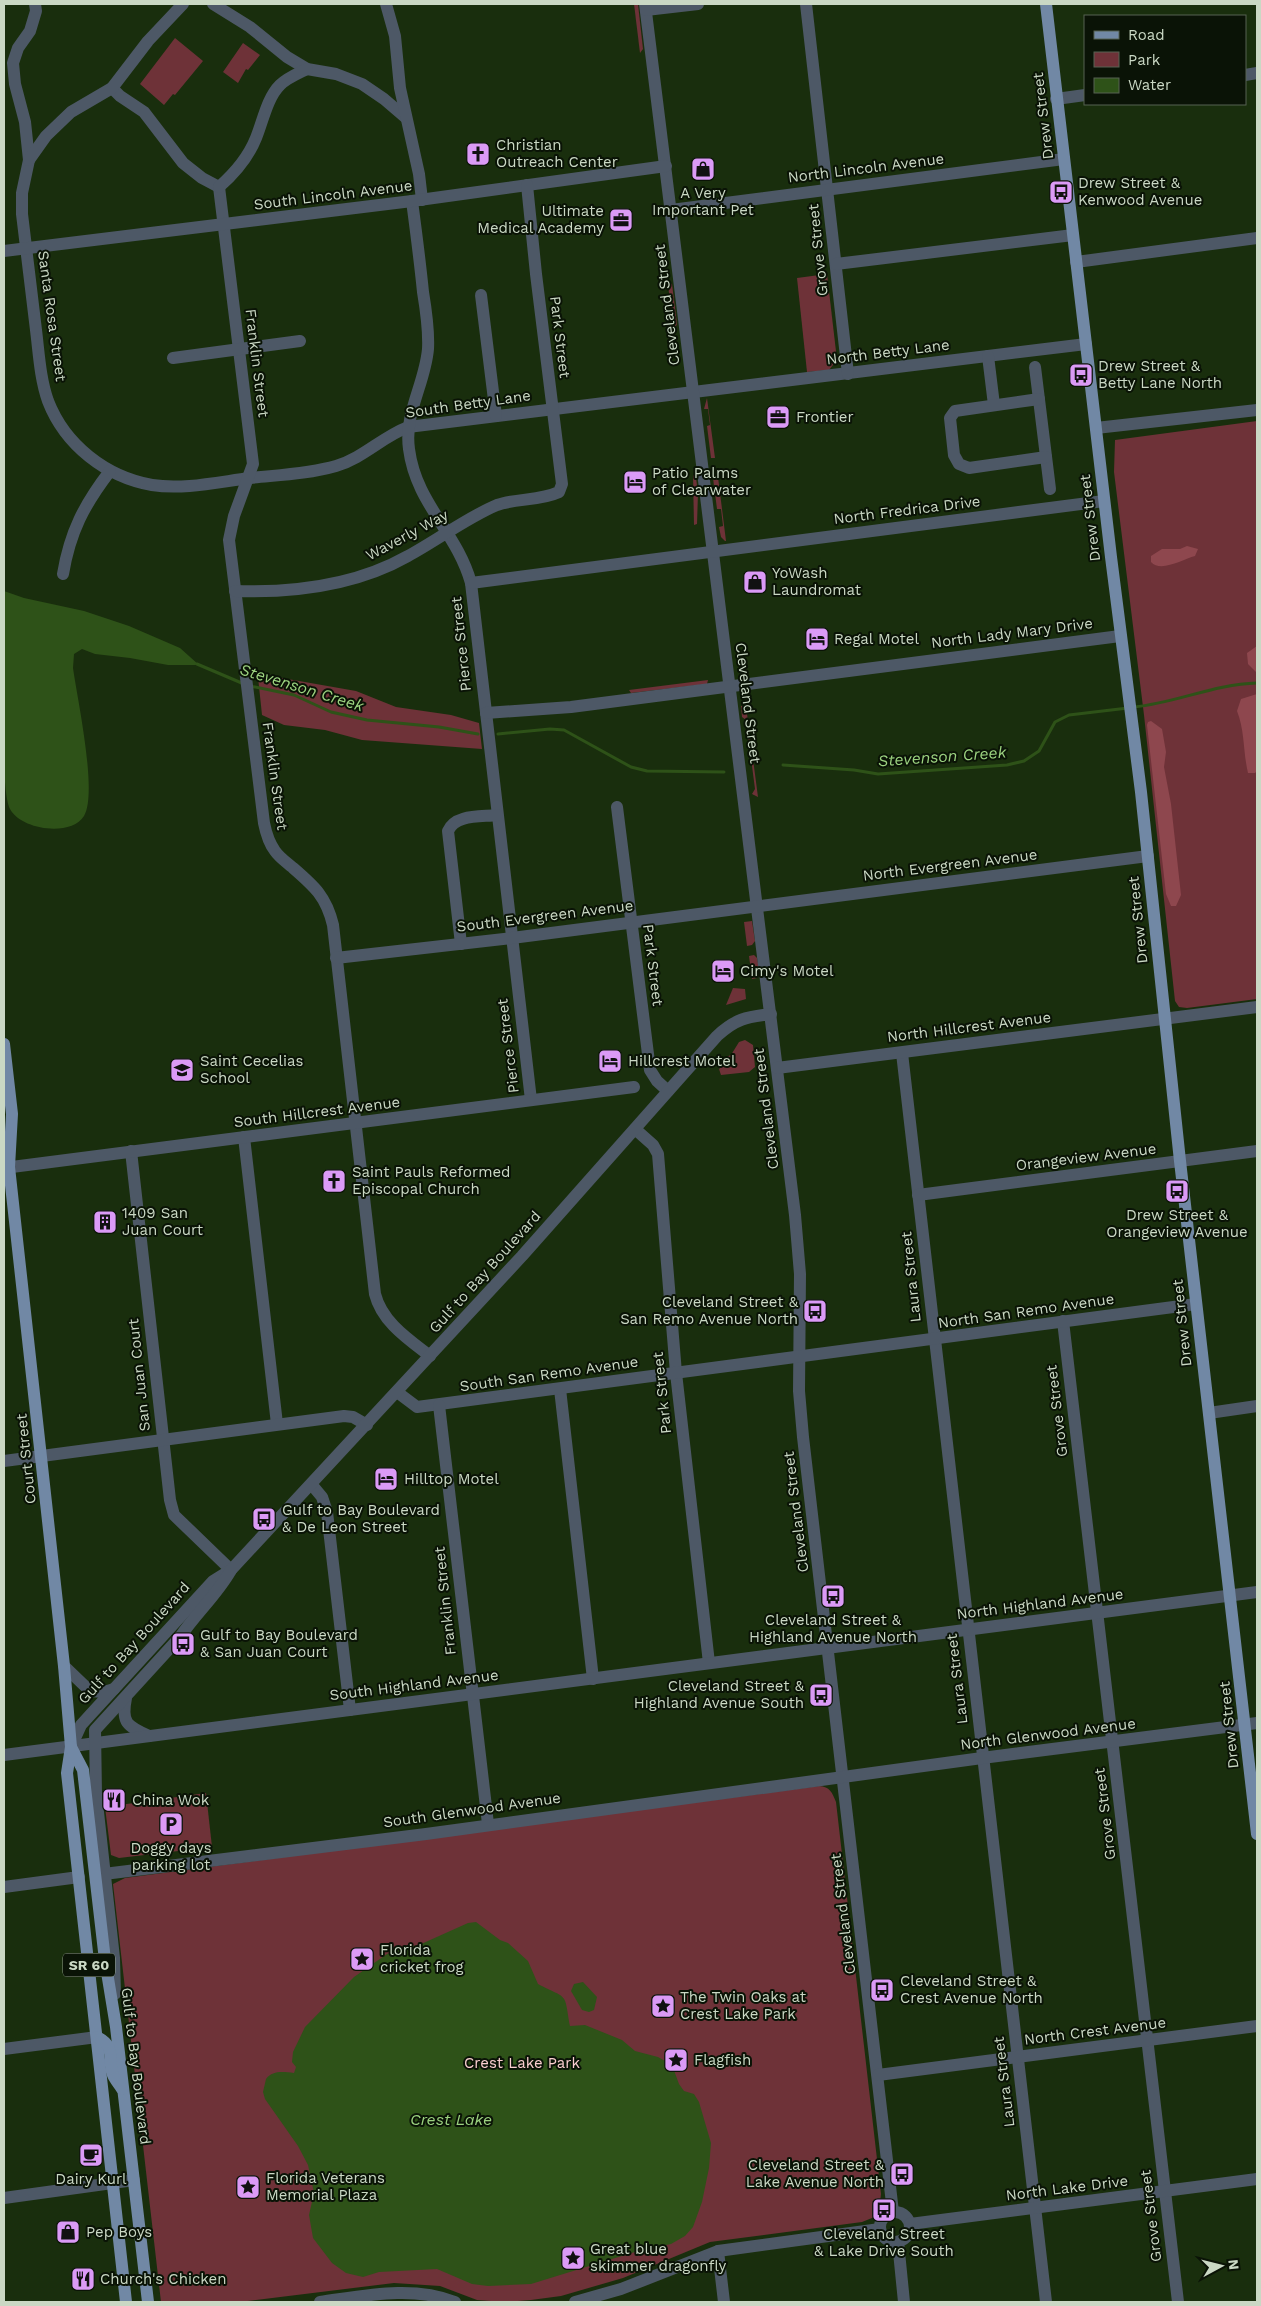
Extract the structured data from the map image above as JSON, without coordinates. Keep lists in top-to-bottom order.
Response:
{
  "streets": {
    "main road": [
      "Drew Street",
      "Gulf to Bay Boulevard",
      "Court Street",
      "SR 60"
    ],
    "street": [
      "North Lincoln Avenue",
      "South Lincoln Avenue",
      "Grove Street",
      "Cleveland Street",
      "Santa Rosa Street",
      "Park Street",
      "North Betty Lane",
      "Franklin Street",
      "South Betty Lane",
      "North Fredrica Drive",
      "Waverly Way",
      "North Lady Mary Drive",
      "Pierce Street",
      "North Evergreen Avenue",
      "South Evergreen Avenue",
      "North Hillcrest Avenue",
      "South Hillcrest Avenue",
      "Orangeview Avenue",
      "Laura Street",
      "North San Remo Avenue",
      "South San Remo Avenue",
      "San Juan Court",
      "North Highland Avenue",
      "South Highland Avenue",
      "North Glenwood Avenue",
      "South Glenwood Avenue",
      "North Crest Avenue",
      "North Lake Drive"
    ]
  },
  "crossings": [
    ["Drew Street", "North Lincoln Avenue"],
    ["Drew Street", "North Betty Lane"],
    ["Drew Street", "North Fredrica Drive"],
    ["Drew Street", "North Lady Mary Drive"],
    ["Drew Street", "North Evergreen Avenue"],
    ["Drew Street", "North Hillcrest Avenue"],
    ["Drew Street", "Orangeview Avenue"],
    ["Drew Street", "North San Remo Avenue"],
    ["Drew Street", "North Highland Avenue"],
    ["Drew Street", "North Glenwood Avenue"],
    ["North Lincoln Avenue", "Grove Street"],
    ["North Lincoln Avenue", "Cleveland Street"],
    ["South Lincoln Avenue", "Cleveland Street"],
    ["South Lincoln Avenue", "Santa Rosa Street"],
    ["South Lincoln Avenue", "Park Street"],
    ["South Lincoln Avenue", "Franklin Street"],
    ["South Lincoln Avenue", "Pierce Street"],
    ["Grove Street", "North Betty Lane"],
    ["Grove Street", "North San Remo Avenue"],
    ["Grove Street", "North Highland Avenue"],
    ["Grove Street", "North Glenwood Avenue"],
    ["Grove Street", "North Crest Avenue"],
    ["Grove Street", "North Lake Drive"],
    ["Cleveland Street", "North Betty Lane"],
    ["Cleveland Street", "South Betty Lane"],
    ["Cleveland Street", "North Fredrica Drive"],
    ["Cleveland Street", "North Lady Mary Drive"],
    ["Cleveland Street", "North Evergreen Avenue"],
    ["Cleveland Street", "South Evergreen Avenue"],
    ["Cleveland Street", "North Hillcrest Avenue"],
    ["Cleveland Street", "Gulf to Bay Boulevard"],
    ["Cleveland Street", "North San Remo Avenue"],
    ["Cleveland Street", "South San Remo Avenue"],
    ["Cleveland Street", "North Highland Avenue"],
    ["Cleveland Street", "South Highland Avenue"],
    ["Cleveland Street", "North Glenwood Avenue"],
    ["Cleveland Street", "South Glenwood Avenue"],
    ["Cleveland Street", "North Crest Avenue"],
    ["Cleveland Street", "North Lake Drive"],
    ["Santa Rosa Street", "South Betty Lane"],
    ["Park Street", "South Betty Lane"],
    ["Park Street", "Waverly Way"],
    ["Park Street", "South Evergreen Avenue"],
    ["Park Street", "Gulf to Bay Boulevard"],
    ["Park Street", "South San Remo Avenue"],
    ["Park Street", "South Highland Avenue"],
    ["North Betty Lane", "South Betty Lane"],
    ["Franklin Street", "South Betty Lane"],
    ["Franklin Street", "Waverly Way"],
    ["Franklin Street", "South Evergreen Avenue"],
    ["Franklin Street", "South Hillcrest Avenue"],
    ["Franklin Street", "Gulf to Bay Boulevard"],
    ["Franklin Street", "South San Remo Avenue"],
    ["Franklin Street", "South Highland Avenue"],
    ["Franklin Street", "South Glenwood Avenue"],
    ["South Betty Lane", "Pierce Street"],
    ["North Fredrica Drive", "Pierce Street"],
    ["Waverly Way", "Pierce Street"],
    ["North Lady Mary Drive", "Pierce Street"],
    ["Pierce Street", "South Evergreen Avenue"],
    ["Pierce Street", "South Hillcrest Avenue"],
    ["North Evergreen Avenue", "South Evergreen Avenue"],
    ["North Hillcrest Avenue", "Laura Street"],
    ["South Hillcrest Avenue", "San Juan Court"],
    ["South Hillcrest Avenue", "Court Street"],
    ["Orangeview Avenue", "Laura Street"],
    ["Gulf to Bay Boulevard", "South San Remo Avenue"],
    ["Gulf to Bay Boulevard", "San Juan Court"],
    ["Gulf to Bay Boulevard", "Court Street"],
    ["Gulf to Bay Boulevard", "South Highland Avenue"],
    ["Gulf to Bay Boulevard", "South Glenwood Avenue"],
    ["Laura Street", "North San Remo Avenue"],
    ["Laura Street", "North Highland Avenue"],
    ["Laura Street", "North Glenwood Avenue"],
    ["Laura Street", "North Crest Avenue"],
    ["Laura Street", "North Lake Drive"],
    ["North San Remo Avenue", "South San Remo Avenue"],
    ["Court Street", "South Highland Avenue"],
    ["North Highland Avenue", "South Highland Avenue"],
    ["North Glenwood Avenue", "South Glenwood Avenue"]
  ],
  "water": ["Stevenson Creek", "Crest Lake"],
  "parks": ["Crest Lake Park"],
  "places": {
    "church": ["Christian Outreach Center", "Saint Pauls Reformed Episcopal Church"],
    "shop": ["A Very Important Pet", "YoWash Laundromat", "Pep Boys"],
    "bus stop": [
      "Drew Street & Kenwood Avenue",
      "Drew Street & Betty Lane North",
      "Drew Street & Orangeview Avenue",
      "Cleveland Street & San Remo Avenue North",
      "Gulf to Bay Boulevard & De Leon Street",
      "Cleveland Street & Highland Avenue North",
      "Gulf to Bay Boulevard & San Juan Court",
      "Cleveland Street & Highland Avenue South",
      "Cleveland Street & Crest Avenue North",
      "Cleveland Street & Lake Avenue North",
      "Cleveland Street & Lake Drive South"
    ],
    "office": ["Ultimate Medical Academy", "Frontier"],
    "hotel": [
      "Patio Palms of Clearwater",
      "Regal Motel",
      "Cimy's Motel",
      "Hillcrest Motel",
      "Hilltop Motel"
    ],
    "school or university": ["Saint Cecelias School"],
    "building": ["1409 San Juan Court"],
    "restaurant": ["China Wok", "Church's Chicken"],
    "parking": ["Doggy days parking lot"],
    "place": [
      "Florida cricket frog",
      "The Twin Oaks at Crest Lake Park",
      "Flagfish",
      "Florida Veterans Memorial Plaza",
      "Great blue skimmer dragonfly"
    ],
    "cafe": ["Dairy Kurl"]
  },
  "legend": ["Road", "Park", "Water"],
  "north": "right"
}
